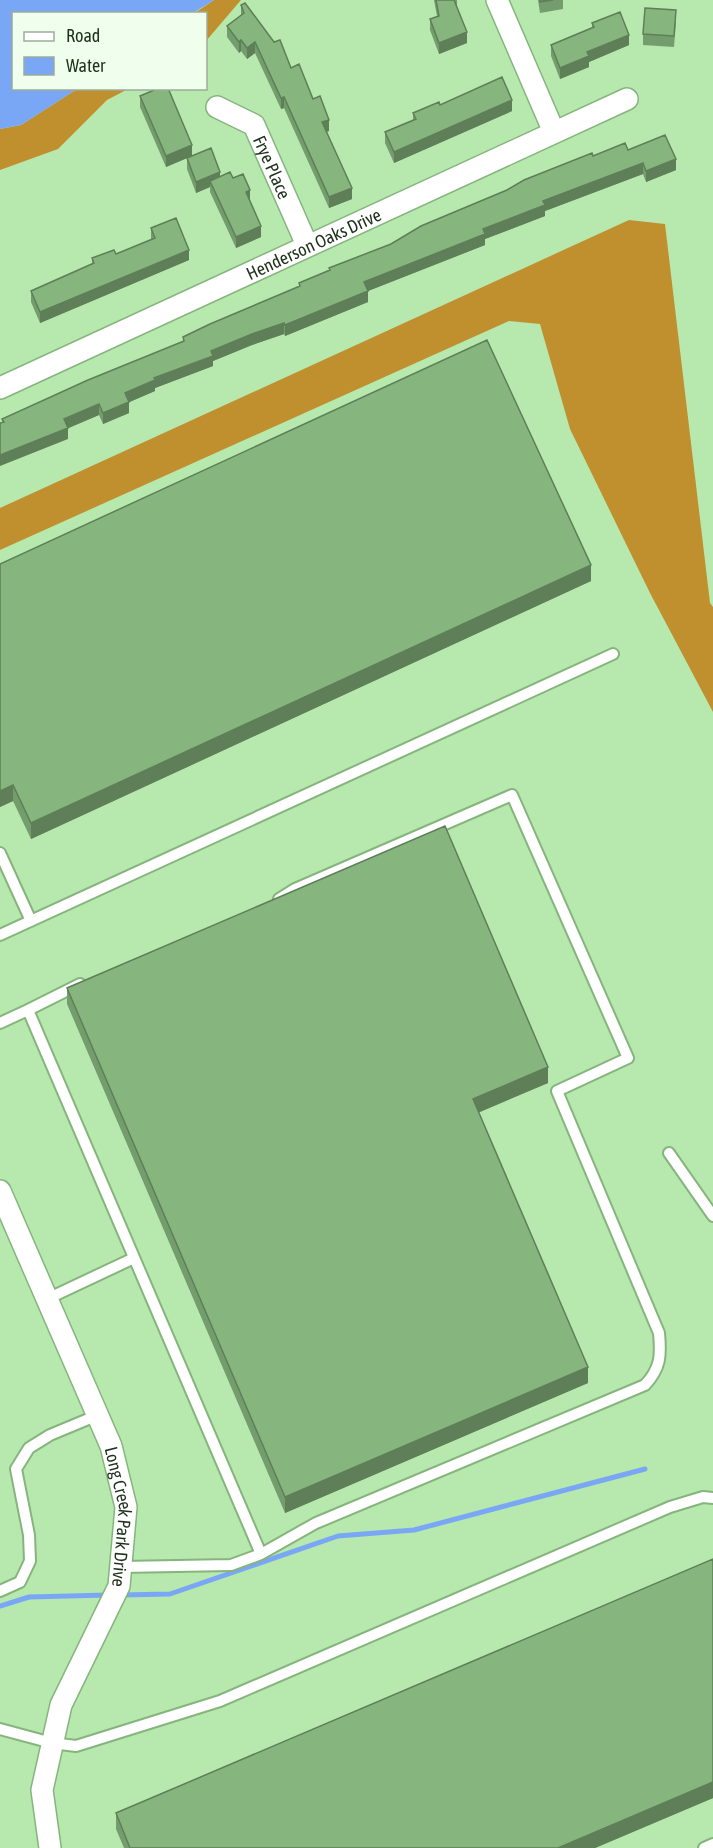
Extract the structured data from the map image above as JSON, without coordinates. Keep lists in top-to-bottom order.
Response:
{
  "streets": {
    "street": ["Frye Place", "Henderson Oaks Drive", "Long Creek Park Drive"]
  },
  "crossings": [
    ["Frye Place", "Henderson Oaks Drive"]
  ],
  "legend": ["Road", "Water"]
}
